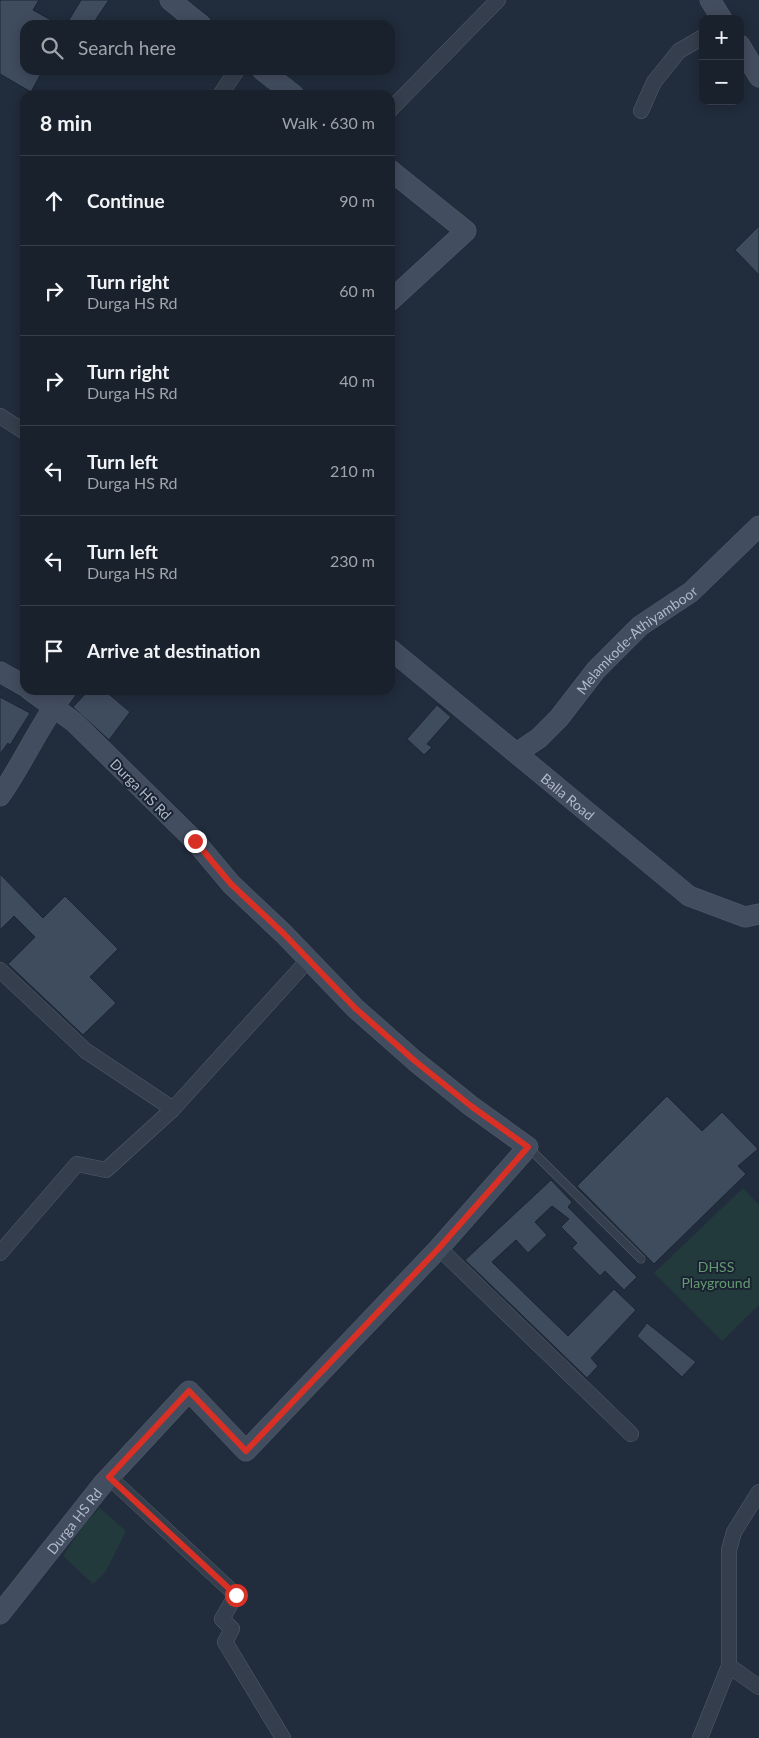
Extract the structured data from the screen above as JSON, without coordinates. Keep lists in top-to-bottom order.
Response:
{
  "streets": {
    "street": ["Melamkode-Athiyamboor", "Durga HS Rd", "Balla Road"]
  },
  "crossings": [
    ["Melamkode-Athiyamboor", "Balla Road"]
  ],
  "parks": ["DHSS Playground"],
  "page": {
    "map_buttons": ["+", "−"],
    "search": "Search here",
    "heading": ["8 min", "Walk · 630 m"],
    "list": [
      ["Continue", "90 m"],
      ["Turn right", "Durga HS Rd", "60 m"],
      ["Turn right", "Durga HS Rd", "40 m"],
      ["Turn left", "Durga HS Rd", "210 m"],
      ["Turn left", "Durga HS Rd", "230 m"],
      "Arrive at destination"
    ]
  }
}
